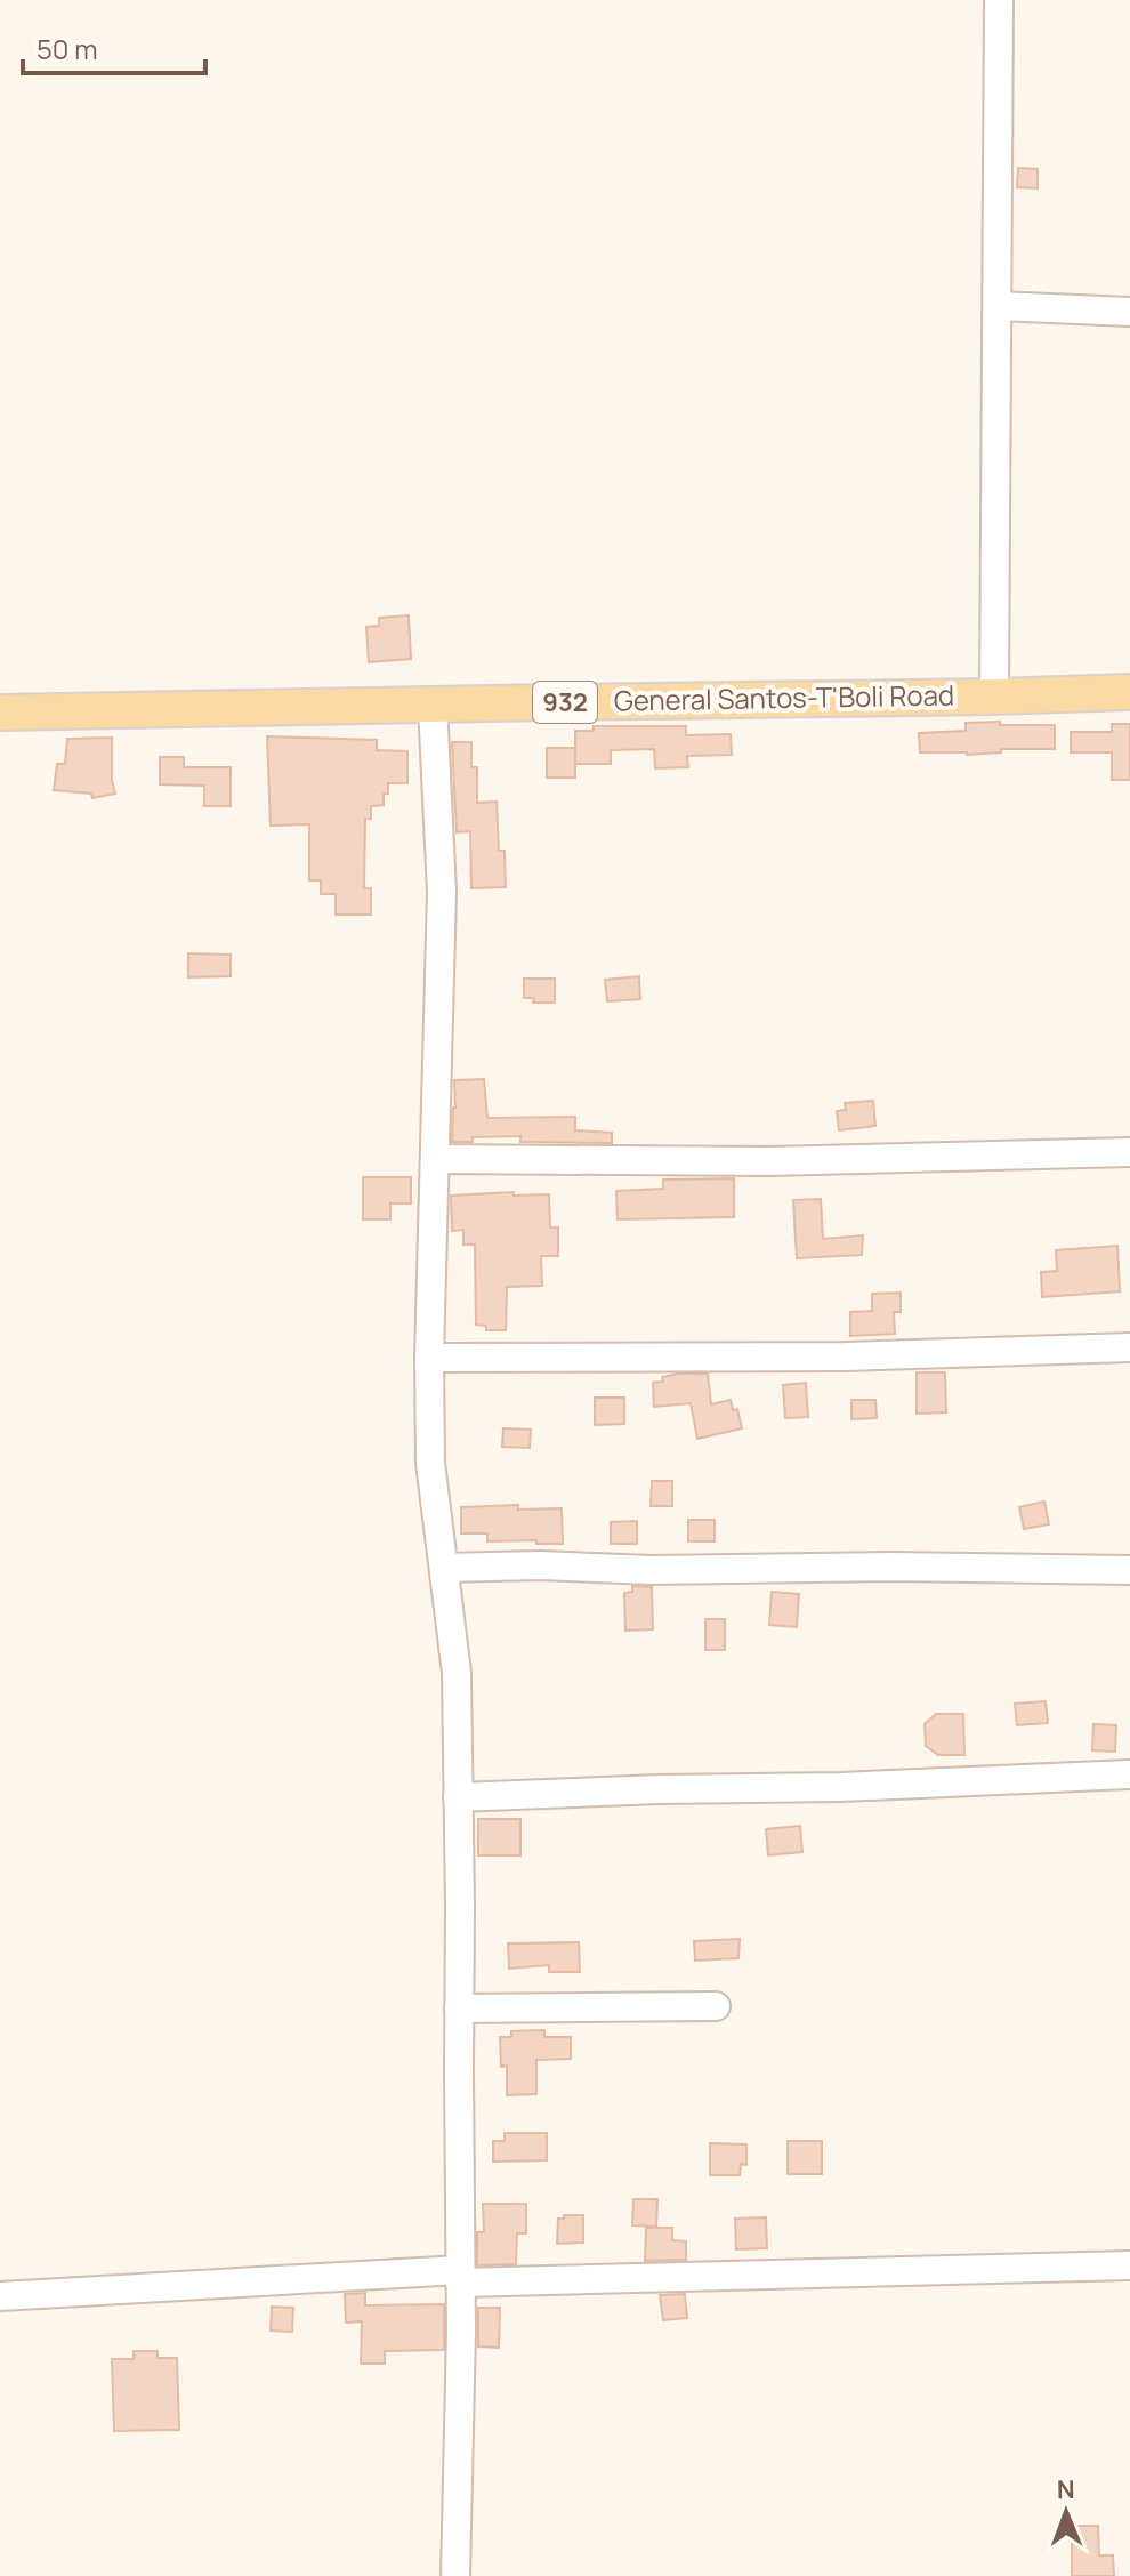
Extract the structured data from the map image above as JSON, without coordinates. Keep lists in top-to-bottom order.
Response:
{
  "streets": {
    "main road": ["General Santos-T'Boli Road", "932"]
  },
  "scale_bar": "50 m",
  "north": "top"
}
